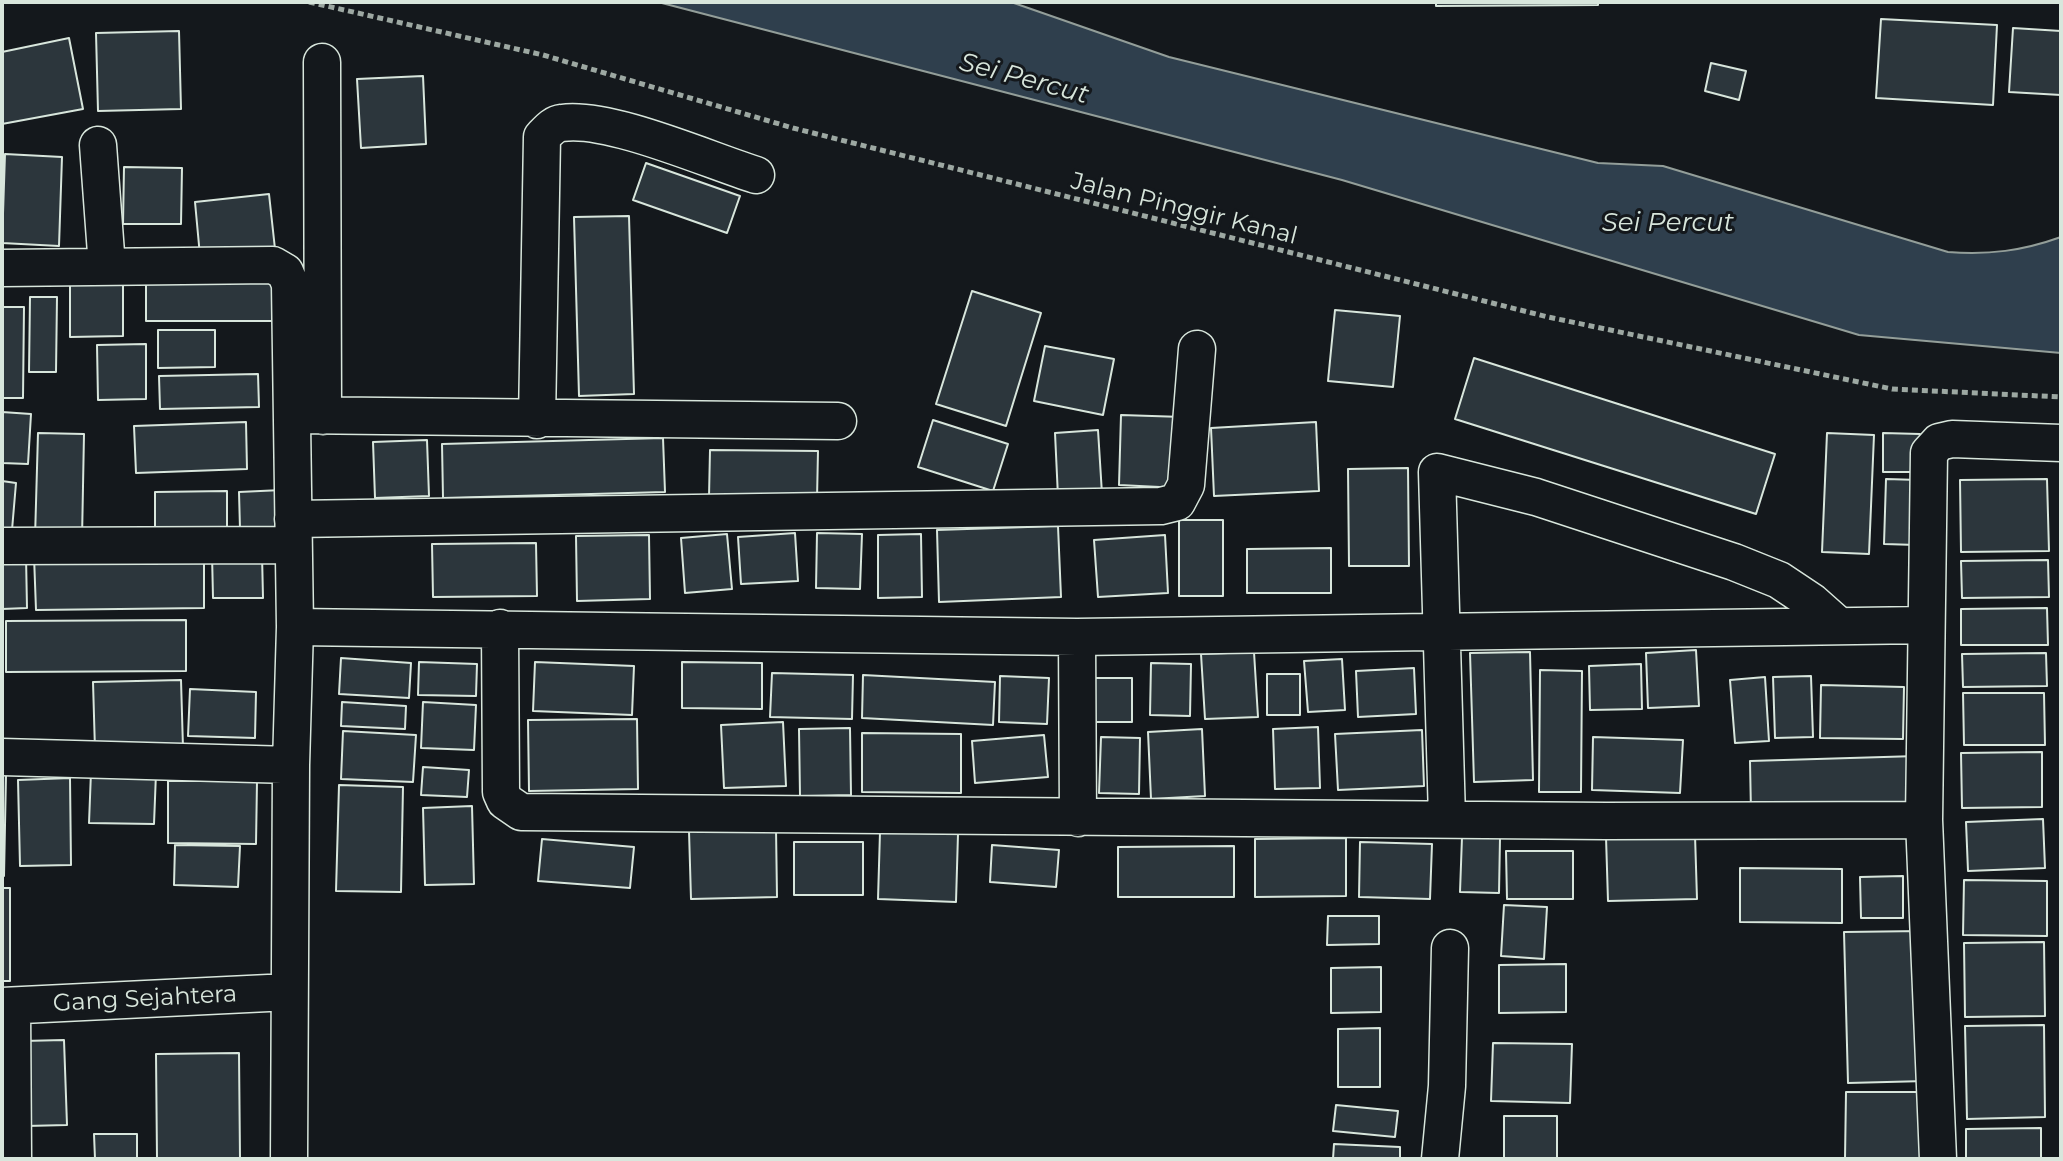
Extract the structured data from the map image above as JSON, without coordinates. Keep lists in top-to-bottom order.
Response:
{
  "streets": {
    "street": ["Gang Sejahtera"],
    "path": ["Jalan Pinggir Kanal"]
  },
  "water": ["Sei Percut"]
}
